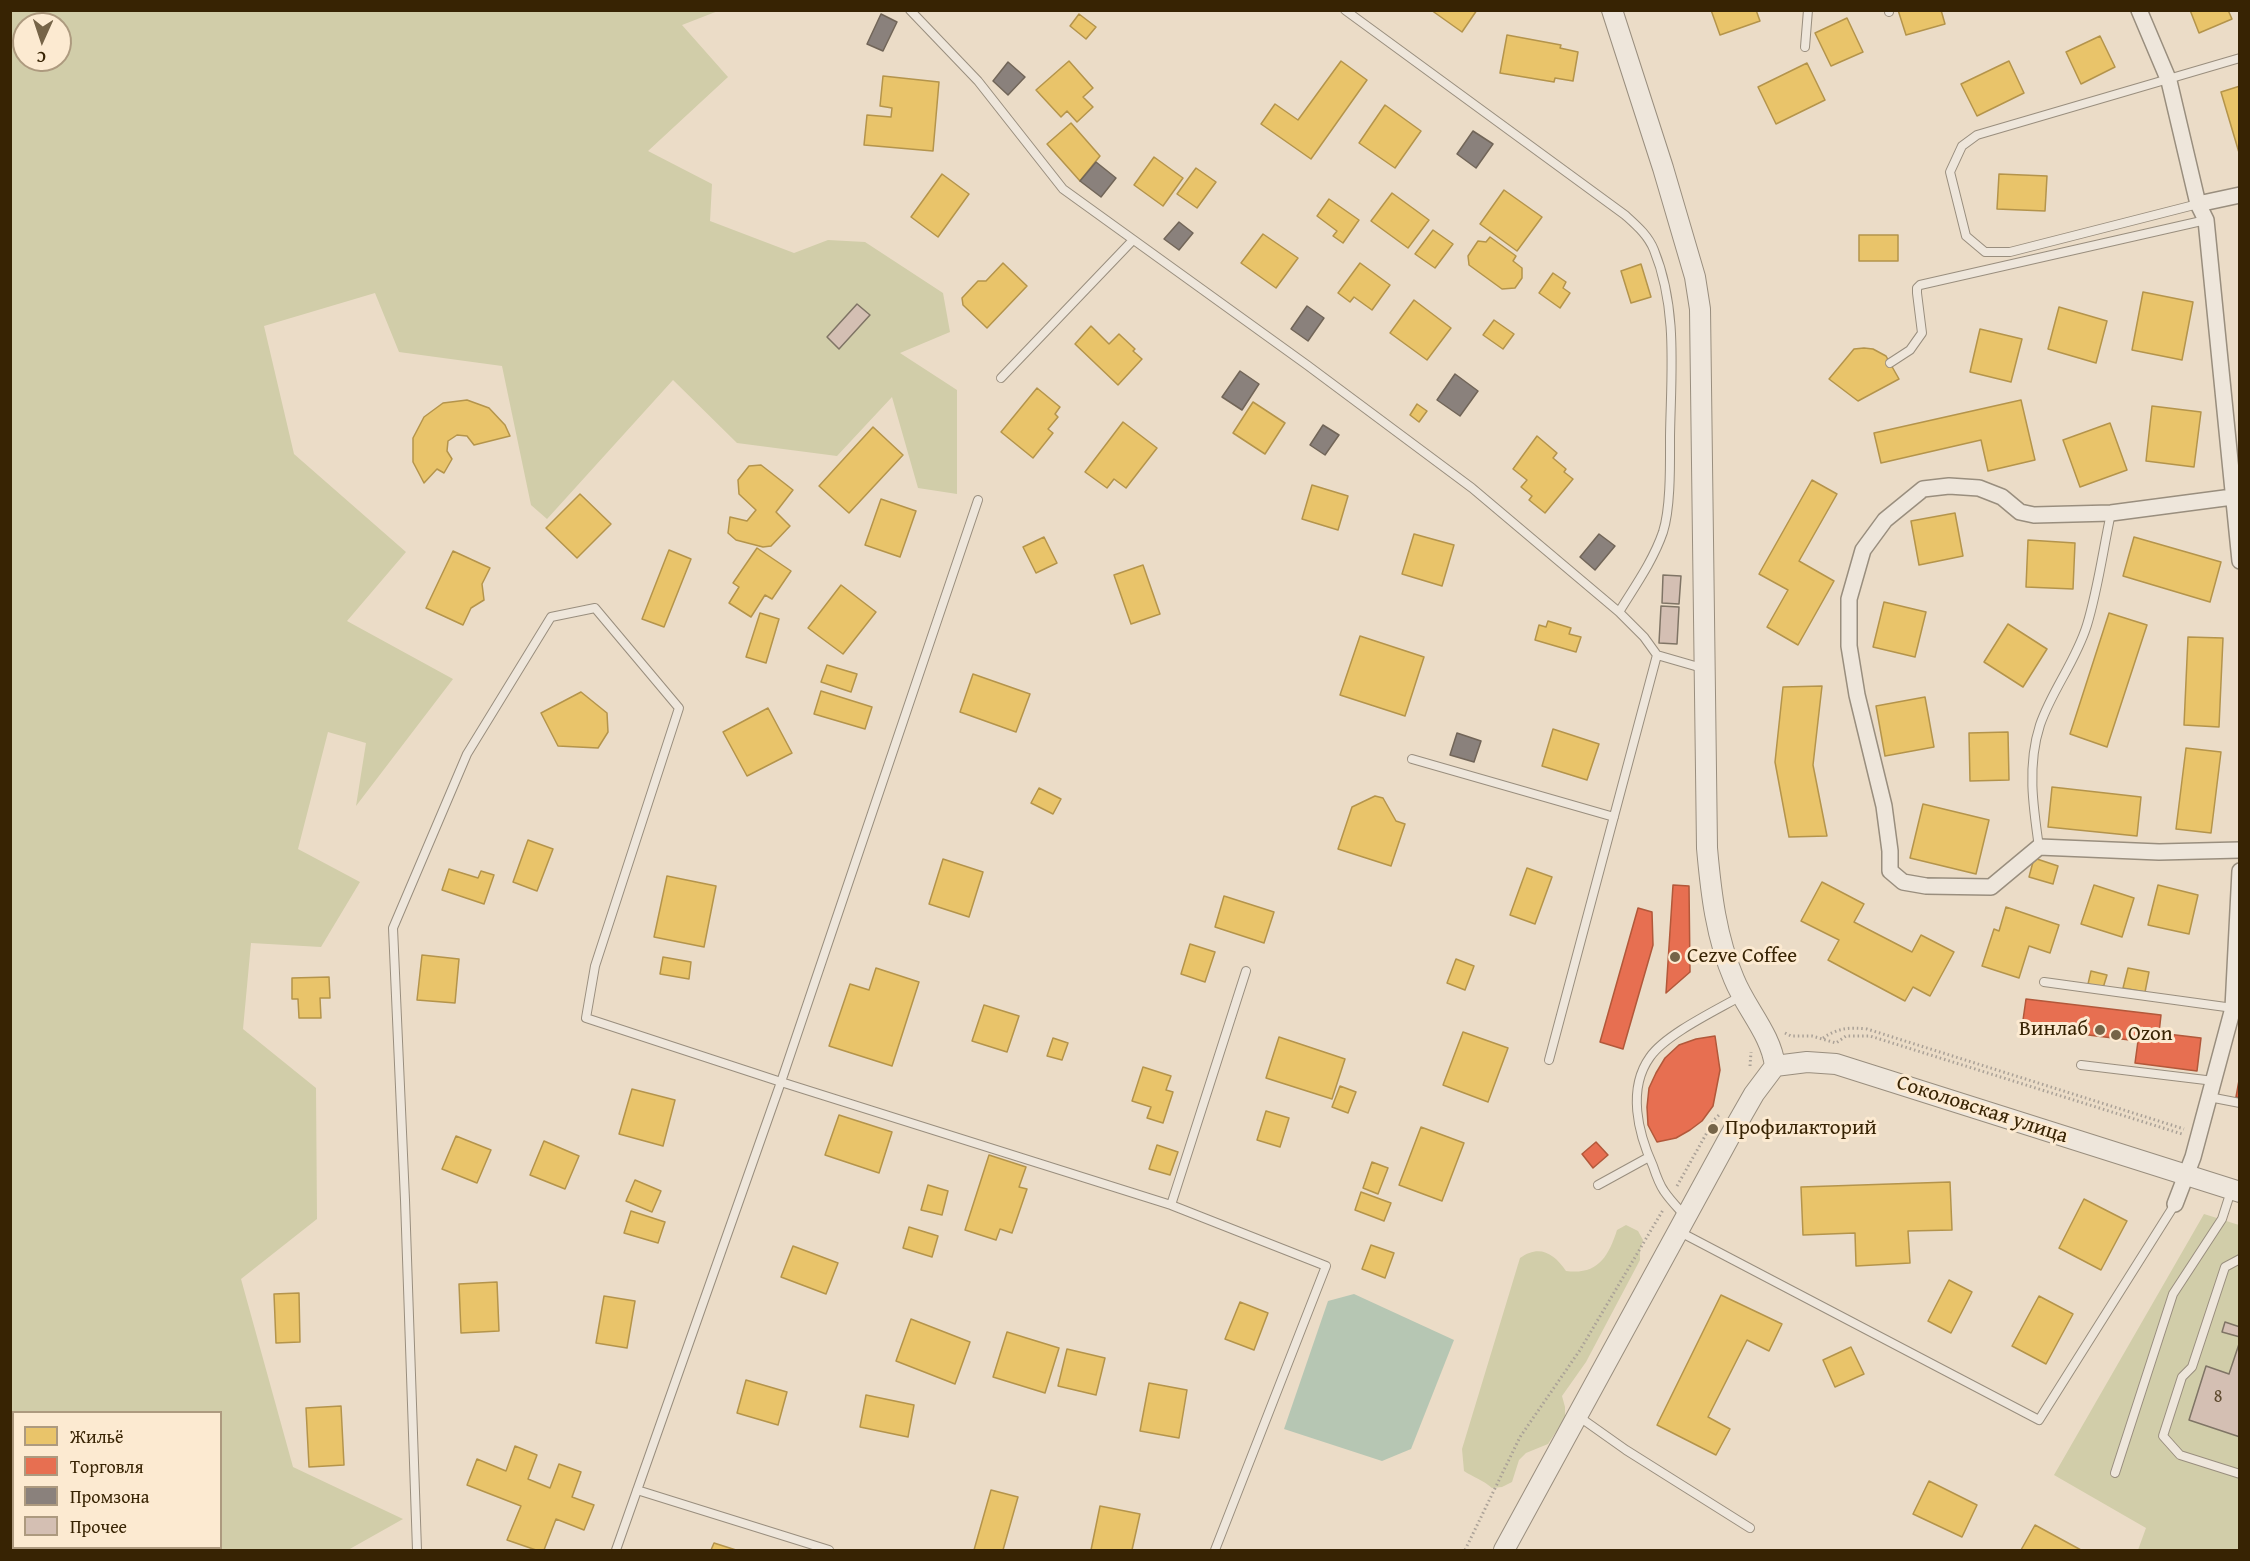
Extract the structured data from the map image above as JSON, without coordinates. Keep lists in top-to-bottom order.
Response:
{
  "streets": {
    "street": ["Соколовская улица"]
  },
  "places": [
    "Cezve Coffee",
    "Винлаб",
    "Ozon",
    "Профилакторий"
  ],
  "house_numbers": ["8"],
  "legend": [
    "Жильё",
    "Торговля",
    "Промзона",
    "Прочее"
  ],
  "north": "bottom"
}
